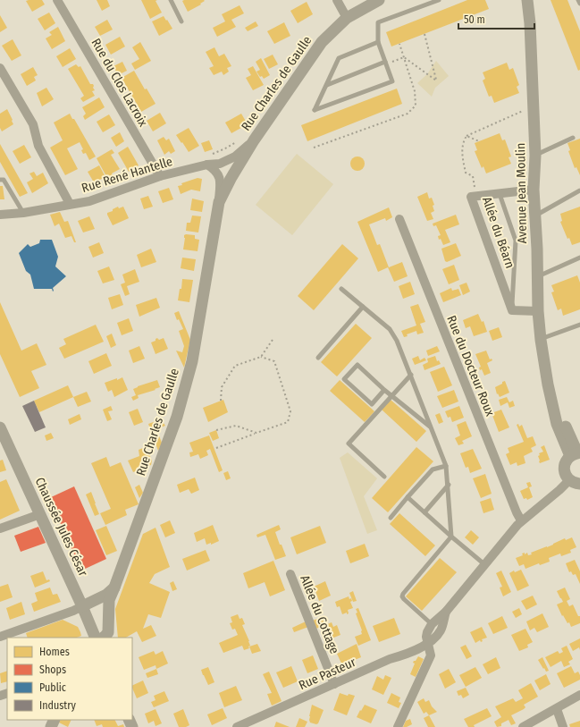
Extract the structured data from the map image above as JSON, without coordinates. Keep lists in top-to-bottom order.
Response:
{
  "streets": {
    "street": [
      "Rue du Clos Lacroix",
      "Rue Charles de Gaulle",
      "Rue René Hantelle",
      "Avenue Jean Moulin",
      "Allée du Béarn",
      "Rue du Docteur Roux",
      "Chaussée Jules César",
      "Allée du Cottage",
      "Rue Pasteur"
    ]
  },
  "crossings": [
    ["Rue du Clos Lacroix", "Rue René Hantelle"],
    ["Rue Charles de Gaulle", "Rue René Hantelle"],
    ["Avenue Jean Moulin", "Allée du Béarn"],
    ["Rue du Docteur Roux", "Rue Pasteur"],
    ["Allée du Cottage", "Rue Pasteur"]
  ],
  "legend": [
    "Homes",
    "Shops",
    "Public",
    "Industry"
  ],
  "scale_bar": "50 m"
}
